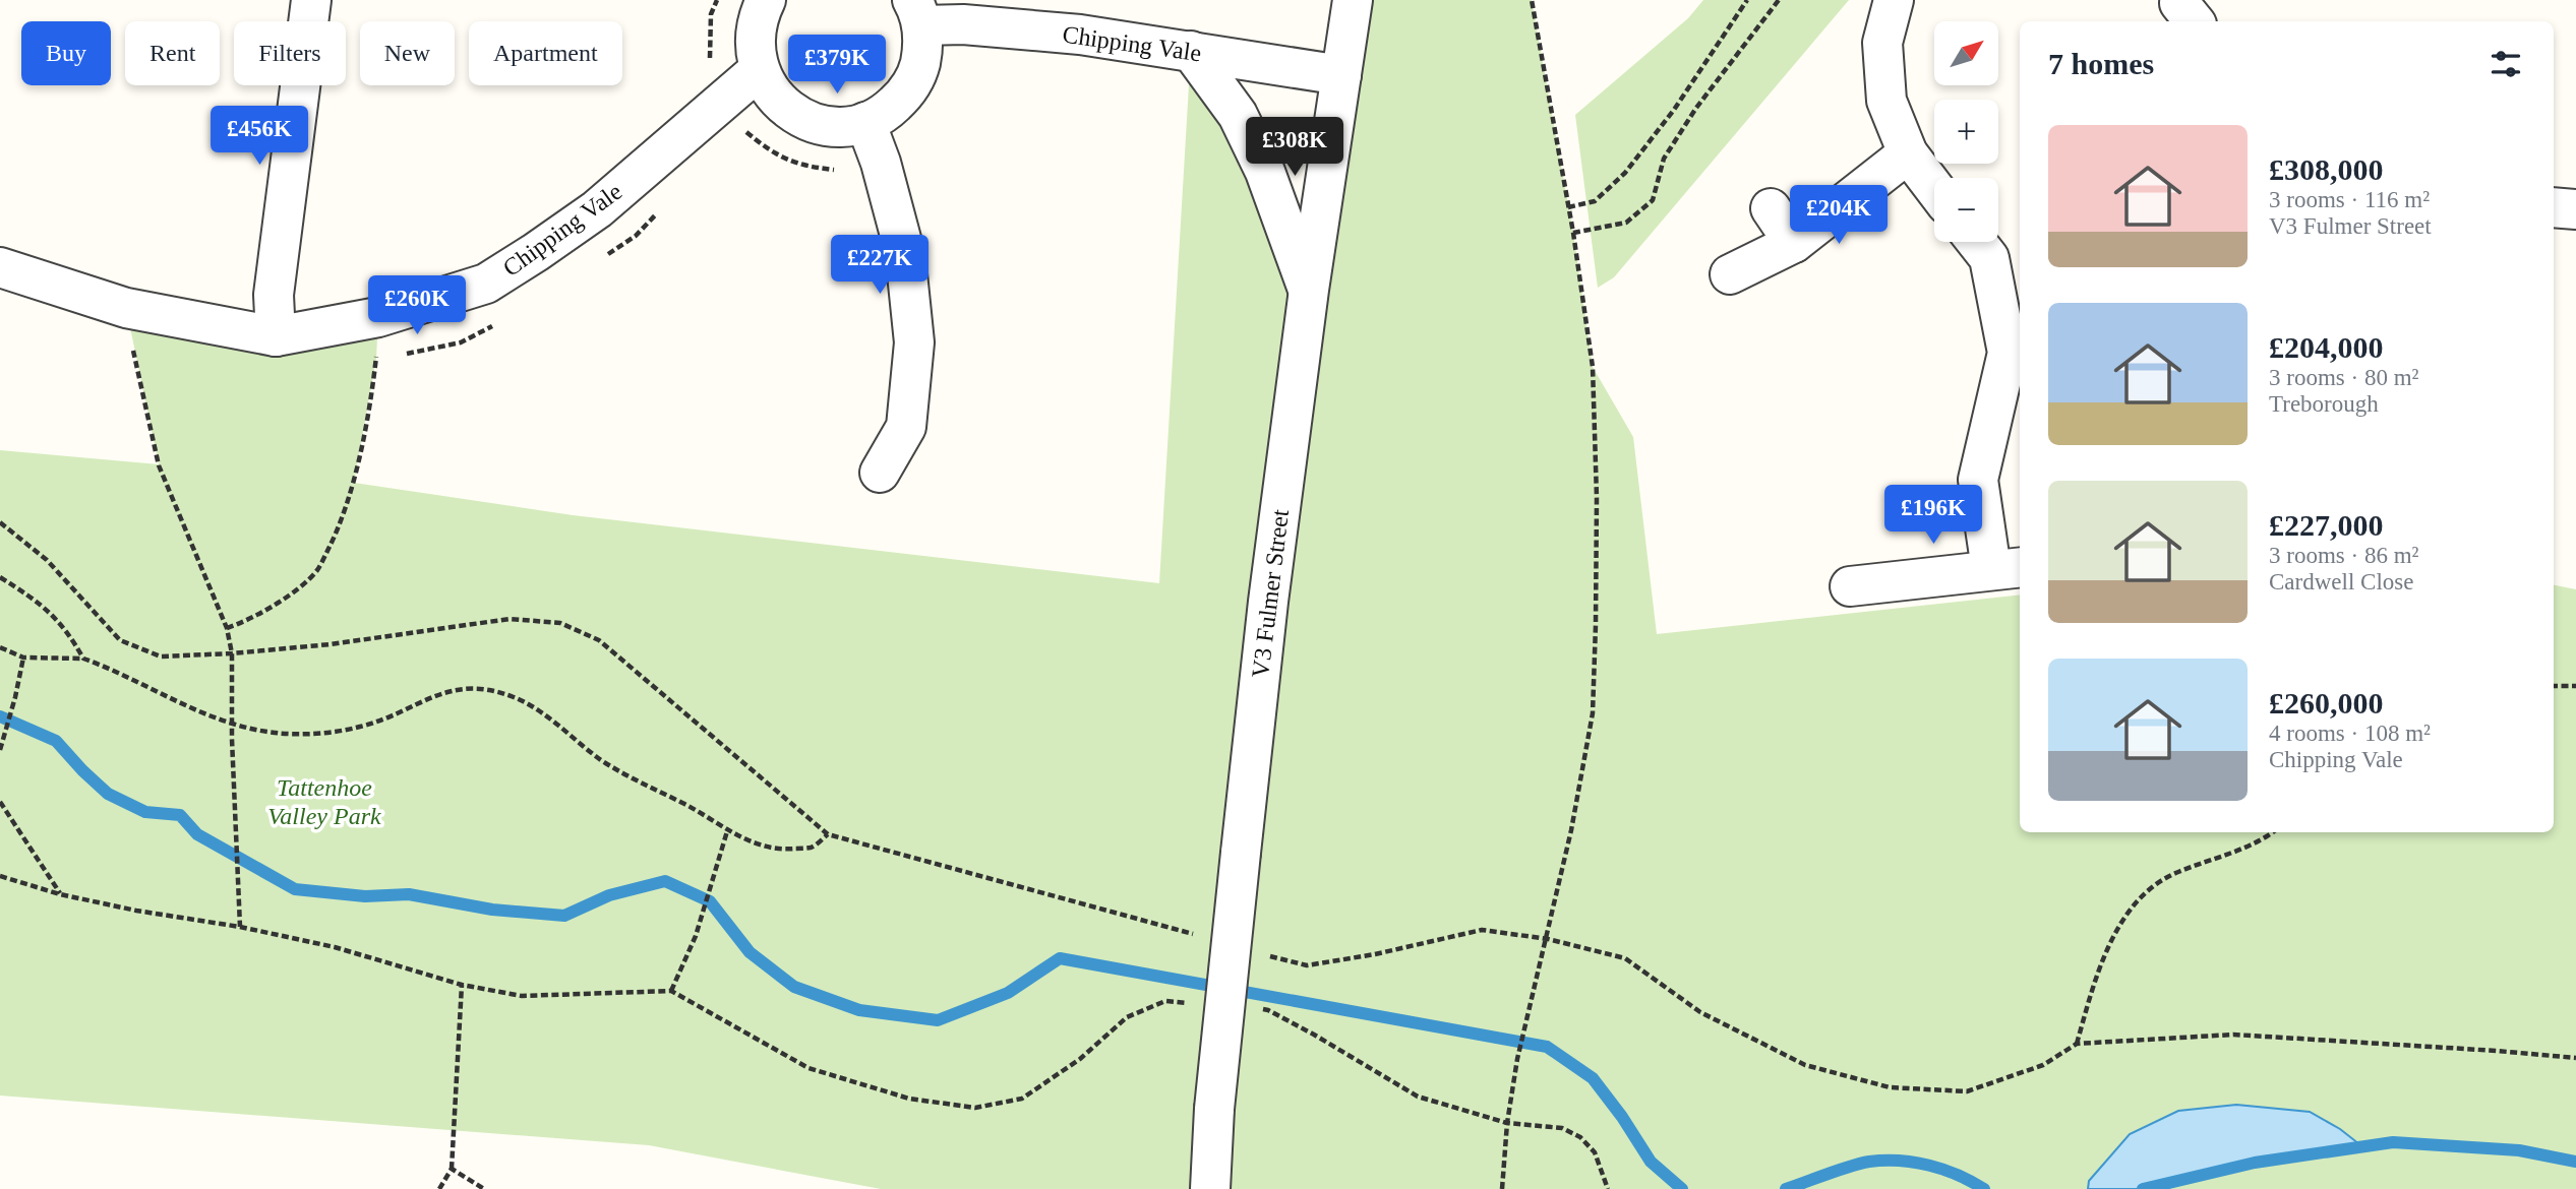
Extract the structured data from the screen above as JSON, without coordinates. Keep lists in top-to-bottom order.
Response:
{
  "streets": {
    "street": ["Chipping Vale", "V3 Fulmer Street"]
  },
  "crossings": [
    ["Chipping Vale", "V3 Fulmer Street"]
  ],
  "parks": ["Tattenhoe Valley Park"],
  "north": "top right",
  "page": {
    "map_buttons": ["+", "−"],
    "chip": [
      "Buy",
      "Rent",
      "Filters",
      "New",
      "Apartment"
    ],
    "heading": "7 homes",
    "price": [
      "£379K",
      "£456K",
      "£308K",
      "£204K",
      "£227K",
      "£260K",
      "£196K"
    ],
    "list": [
      {
        "name": "£308,000",
        "note": "3 rooms · 116 m² · V3 Fulmer Street"
      },
      {
        "name": "£204,000",
        "note": "3 rooms · 80 m² · Treborough"
      },
      {
        "name": "£227,000",
        "note": "3 rooms · 86 m² · Cardwell Close"
      },
      {
        "name": "£260,000",
        "note": "4 rooms · 108 m² · Chipping Vale"
      }
    ]
  }
}
